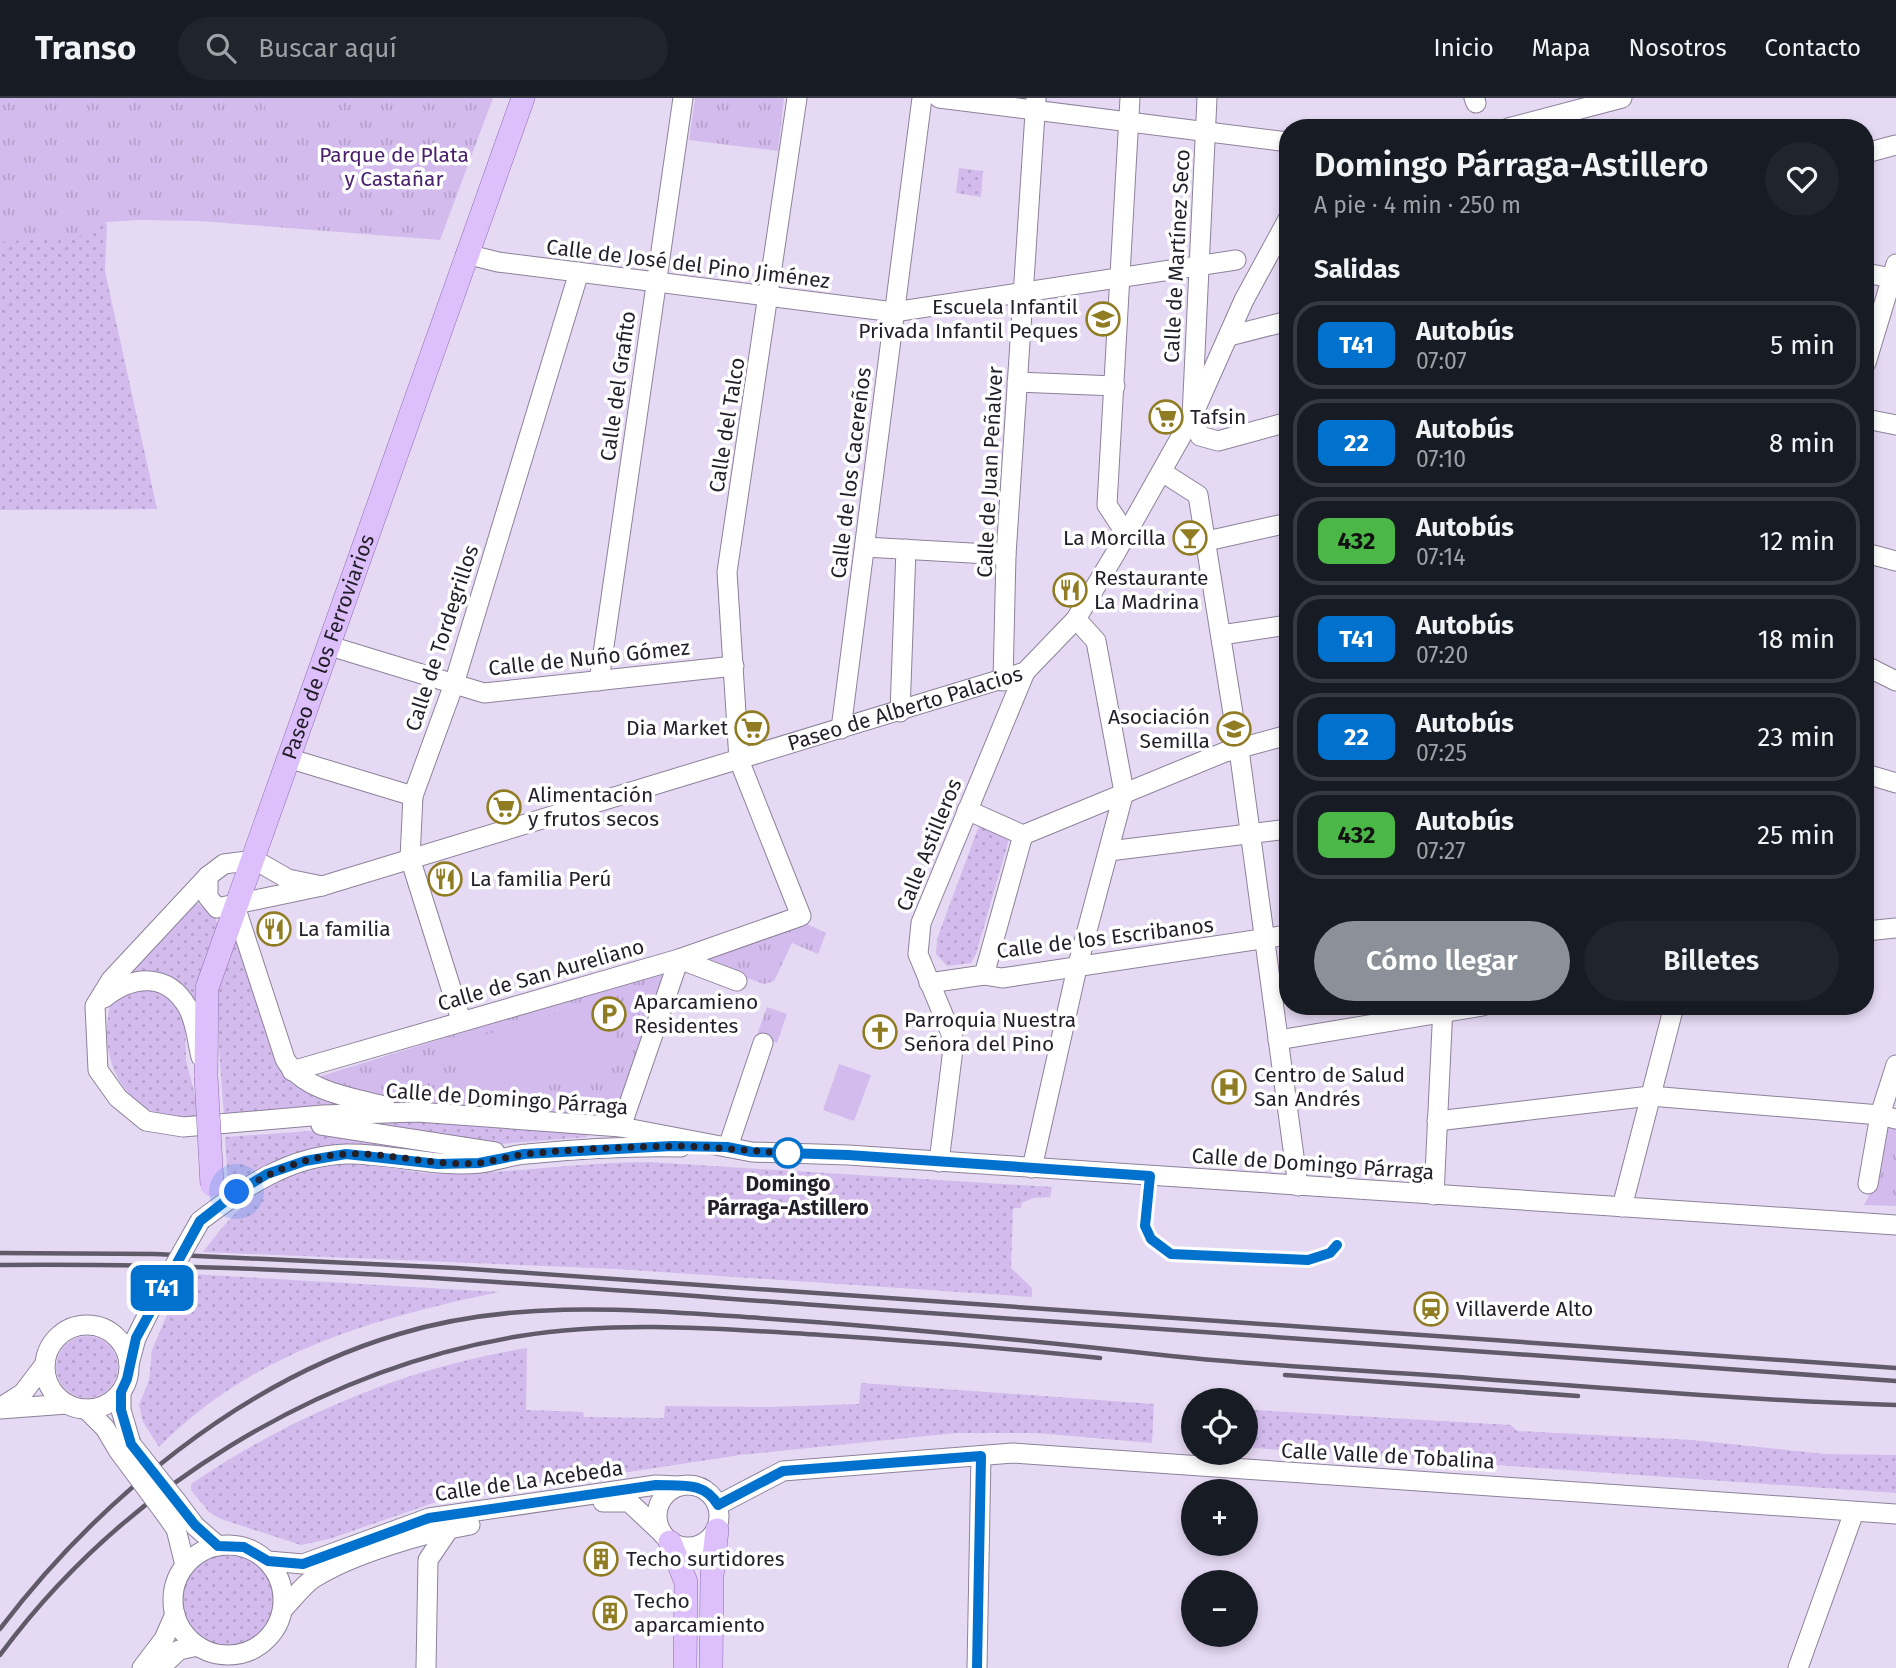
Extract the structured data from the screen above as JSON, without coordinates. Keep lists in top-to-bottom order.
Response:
{
  "streets": {
    "main road": ["Paseo de los Ferroviarios"],
    "street": [
      "Calle de Martínez Seco",
      "Calle de José del Pino Jiménez",
      "Calle del Grafito",
      "Calle del Talco",
      "Calle de Juan Peñalver",
      "Calle de los Cacereños",
      "Calle de Tordegrillos",
      "Calle de Nuño Gómez",
      "Paseo de Alberto Palacios",
      "Calle Astilleros",
      "Calle de los Escribanos",
      "Calle de San Aureliano",
      "Calle de Domingo Párraga",
      "Calle Valle de Tobalina",
      "Calle de La Acebeda"
    ]
  },
  "crossings": [
    ["Calle de Martínez Seco", "Calle de José del Pino Jiménez"],
    ["Calle de Martínez Seco", "Paseo de Alberto Palacios"],
    ["Calle de José del Pino Jiménez", "Calle del Grafito"],
    ["Calle de José del Pino Jiménez", "Calle del Talco"],
    ["Calle de José del Pino Jiménez", "Calle de Juan Peñalver"],
    ["Calle de José del Pino Jiménez", "Calle de los Cacereños"],
    ["Calle de José del Pino Jiménez", "Calle de Tordegrillos"],
    ["Calle de José del Pino Jiménez", "Paseo de los Ferroviarios"],
    ["Calle del Grafito", "Calle de Nuño Gómez"],
    ["Calle del Talco", "Calle de Nuño Gómez"],
    ["Calle del Talco", "Paseo de Alberto Palacios"],
    ["Calle del Talco", "Calle de San Aureliano"],
    ["Calle de Juan Peñalver", "Paseo de Alberto Palacios"],
    ["Calle de los Cacereños", "Paseo de Alberto Palacios"],
    ["Calle de Tordegrillos", "Calle de Nuño Gómez"],
    ["Calle de Tordegrillos", "Paseo de Alberto Palacios"],
    ["Calle de Tordegrillos", "Calle de San Aureliano"],
    ["Paseo de los Ferroviarios", "Calle de Nuño Gómez"],
    ["Paseo de los Ferroviarios", "Paseo de Alberto Palacios"],
    ["Paseo de Alberto Palacios", "Calle Astilleros"],
    ["Calle Astilleros", "Calle de los Escribanos"],
    ["Calle Astilleros", "Calle de Domingo Párraga"],
    ["Calle Valle de Tobalina", "Calle de La Acebeda"]
  ],
  "parks": ["Parque de Plata y Castañar"],
  "places": {
    "school or university": ["Escuela Infantil Privada Infantil Peques", "Asociación Semilla"],
    "supermarket": ["Tafsin", "Dia Market", "Alimentación y frutos secos"],
    "bar": ["La Morcilla"],
    "restaurant": ["Restaurante La Madrina", "La familia Perú", "La familia"],
    "parking": ["Aparcamieno Residentes"],
    "church": ["Parroquia Nuestra Señora del Pino"],
    "hospital": ["Centro de Salud San Andrés"],
    "other": ["Domingo Párraga-Astillero"],
    "station": ["Villaverde Alto"],
    "building": ["Techo surtidores", "Techo aparcamiento"]
  },
  "lines": ["bus line T41"],
  "page": {
    "header": "Transo",
    "search": "Buscar aquí",
    "nav": [
      "Inicio",
      "Mapa",
      "Nosotros",
      "Contacto"
    ],
    "on_map": "T41",
    "heading": [
      ["Domingo Párraga-Astillero", "A pie · 4 min · 250 m"],
      "Salidas"
    ],
    "list": [
      {
        "mark": "T41",
        "name": "Autobús",
        "note": "07:07",
        "value": "5 min"
      },
      {
        "mark": "22",
        "name": "Autobús",
        "note": "07:10",
        "value": "8 min"
      },
      {
        "mark": "432",
        "name": "Autobús",
        "note": "07:14",
        "value": "12 min"
      },
      {
        "mark": "T41",
        "name": "Autobús",
        "note": "07:20",
        "value": "18 min"
      },
      {
        "mark": "22",
        "name": "Autobús",
        "note": "07:25",
        "value": "23 min"
      },
      {
        "mark": "432",
        "name": "Autobús",
        "note": "07:27",
        "value": "25 min"
      }
    ],
    "buttons": ["Cómo llegar", "Billetes"],
    "map_buttons": ["+", "−"]
  }
}
